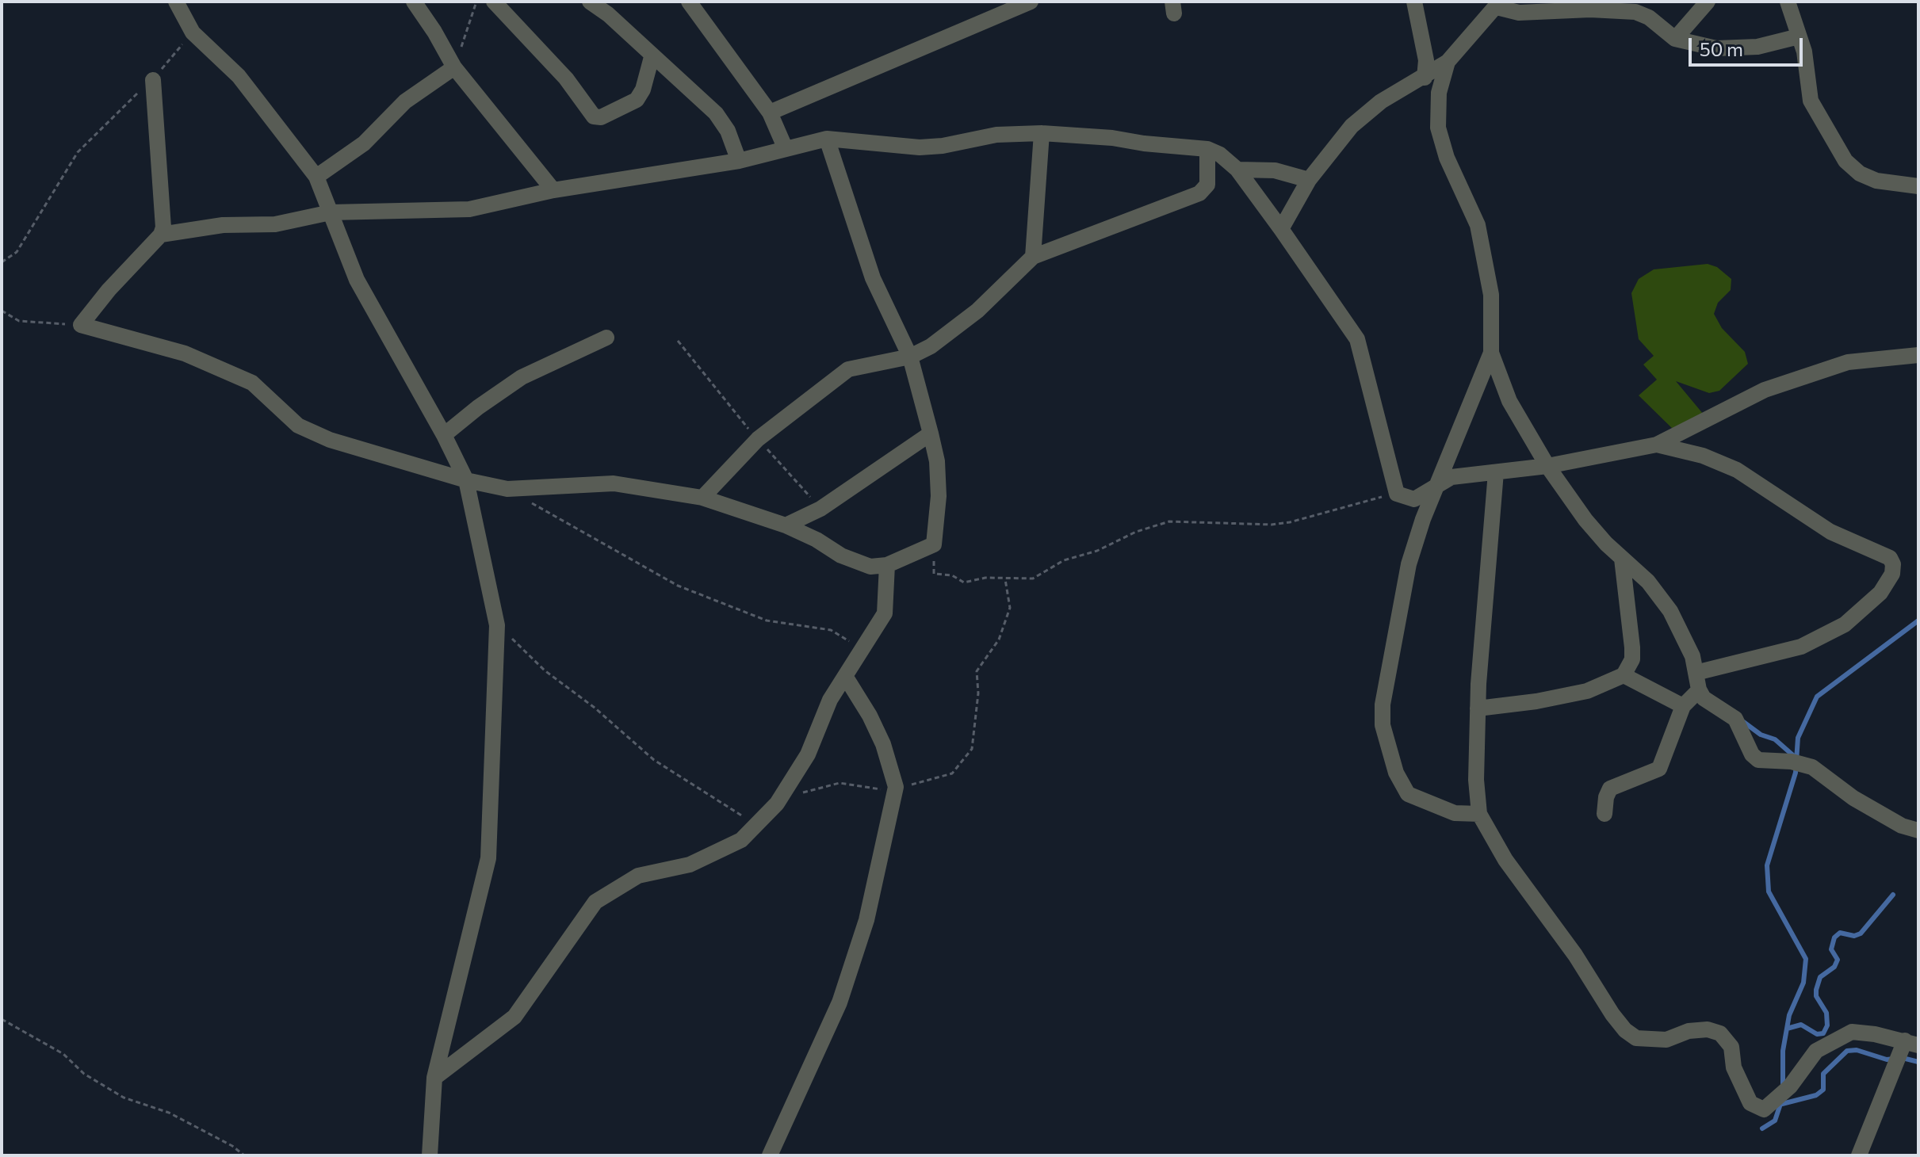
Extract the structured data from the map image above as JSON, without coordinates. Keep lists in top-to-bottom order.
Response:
{
  "scale_bar": "50 m"
}
